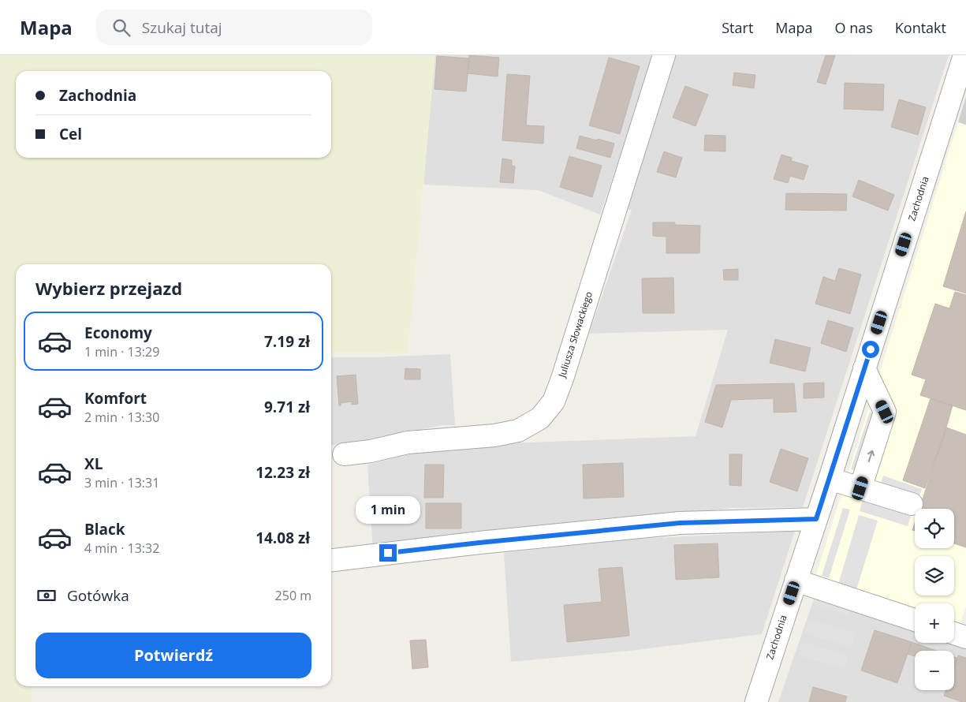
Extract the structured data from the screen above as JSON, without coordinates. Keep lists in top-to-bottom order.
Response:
{
  "streets": {
    "street": ["Zachodnia", "Juliusza Słowackiego"]
  },
  "page": {
    "header": "Mapa",
    "search": "Szukaj tutaj",
    "nav": [
      "Start",
      "Mapa",
      "O nas",
      "Kontakt"
    ],
    "banner": ["Zachodnia", "Cel"],
    "heading": "Wybierz przejazd",
    "list": [
      {
        "name": "Economy",
        "note": "1 min · 13:29",
        "value": "7.19 zł"
      },
      {
        "name": "Komfort",
        "note": "2 min · 13:30",
        "value": "9.71 zł"
      },
      {
        "name": "XL",
        "note": "3 min · 13:31",
        "value": "12.23 zł"
      },
      {
        "name": "Black",
        "note": "4 min · 13:32",
        "value": "14.08 zł"
      }
    ],
    "bubble": "1 min",
    "map_buttons": ["+", "−"],
    "pay": ["Gotówka", "250 m"],
    "buttons": "Potwierdź"
  }
}
